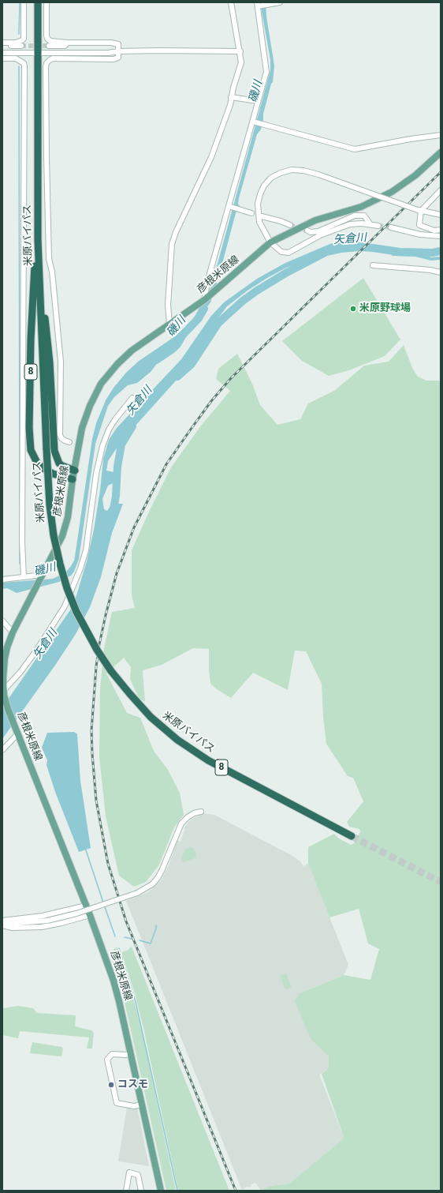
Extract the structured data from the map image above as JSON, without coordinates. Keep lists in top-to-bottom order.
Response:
{
  "streets": {
    "highway": ["米原バイパス", "8"],
    "main road": ["彦根米原線"]
  },
  "crossings": [
    ["米原バイパス", "8"],
    ["彦根米原線", "8"]
  ],
  "water": ["磯川", "矢倉川"],
  "places": ["米原野球場", "コスモ"]
}
